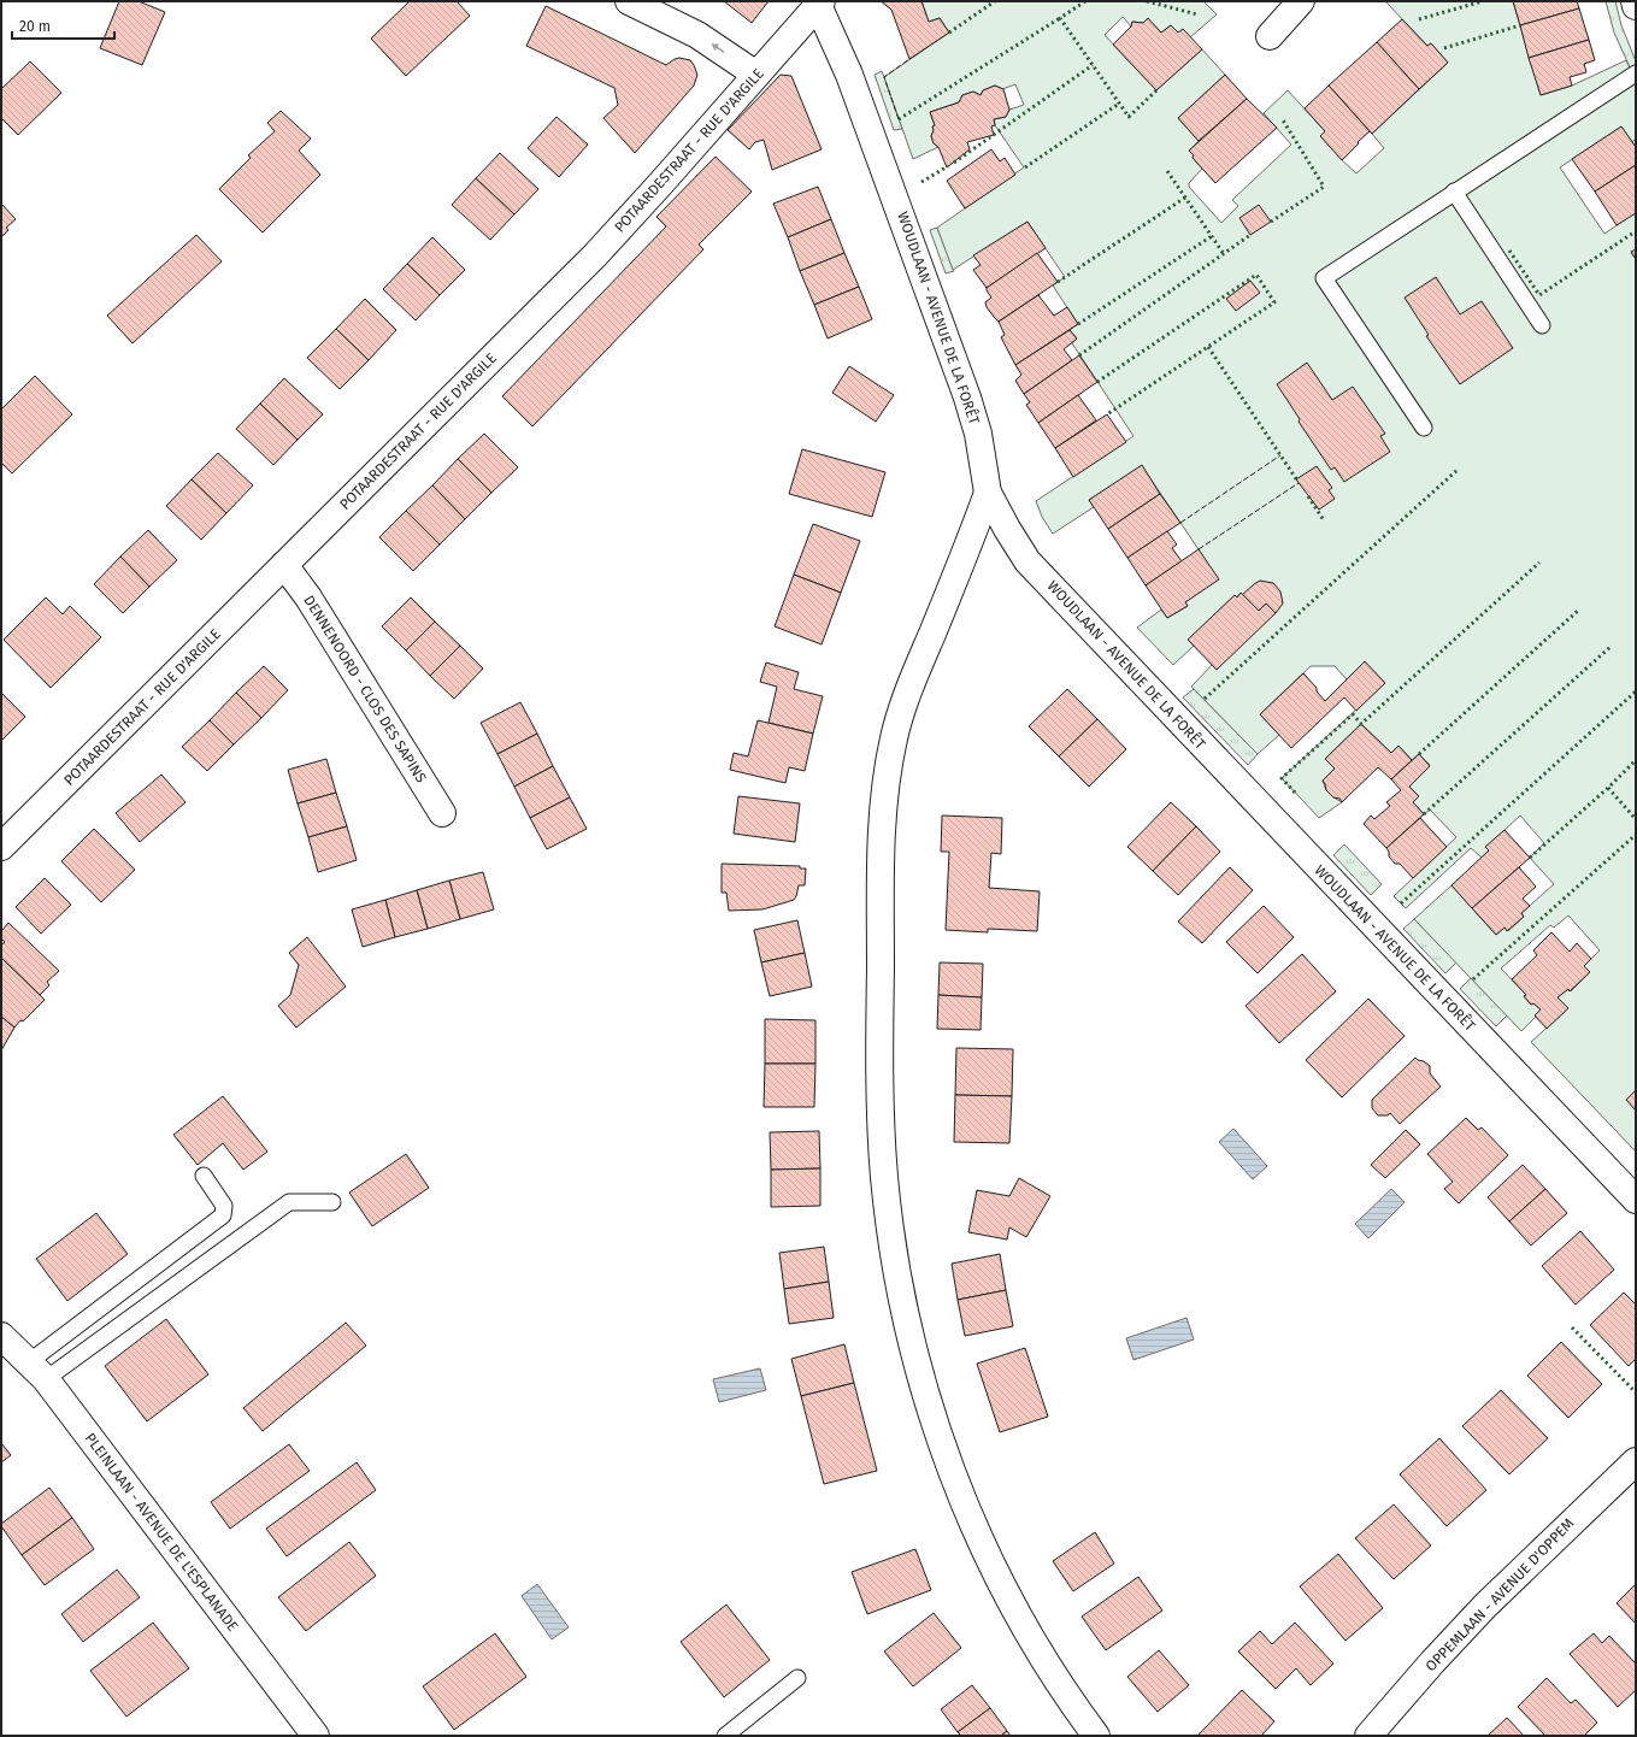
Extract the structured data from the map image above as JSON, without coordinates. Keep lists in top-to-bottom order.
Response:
{
  "streets": {
    "street": [
      "POTAARDESTRAAT - RUE D'ARGILE",
      "WOUDLAAN - AVENUE DE LA FORÊT",
      "DENNENOORD - CLOS DES SAPINS",
      "PLEINLAAN - AVENUE DE L'ESPLANADE",
      "OPPEMLAAN - AVENUE D'OPPEM"
    ]
  },
  "crossings": [
    ["POTAARDESTRAAT - RUE D'ARGILE", "WOUDLAAN - AVENUE DE LA FORÊT"],
    ["POTAARDESTRAAT - RUE D'ARGILE", "DENNENOORD - CLOS DES SAPINS"]
  ],
  "scale_bar": "20 m"
}
